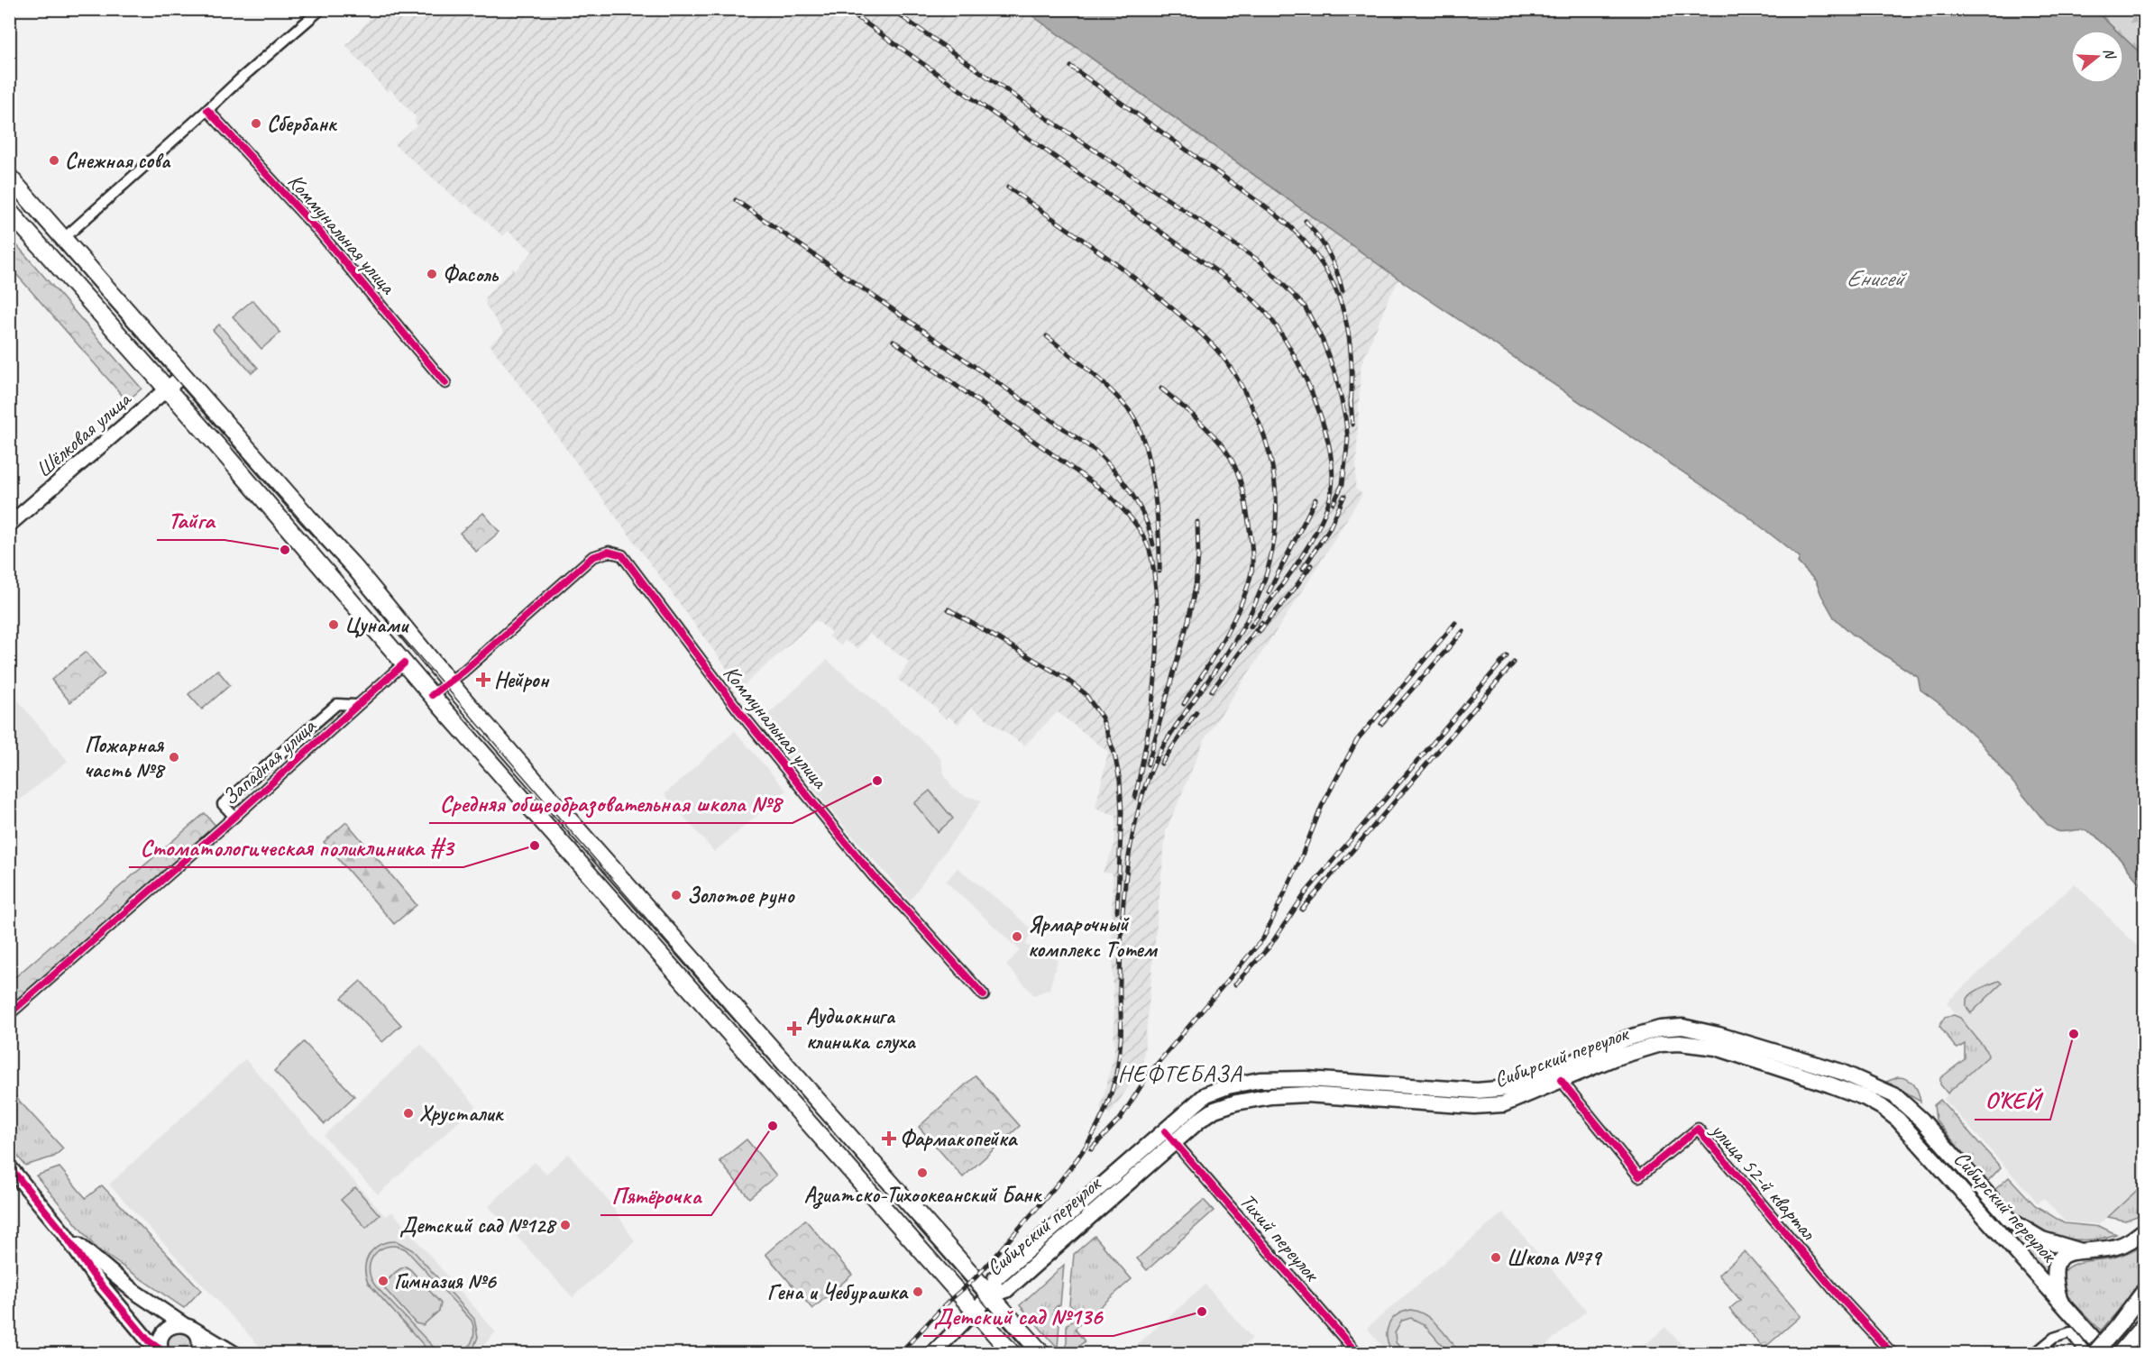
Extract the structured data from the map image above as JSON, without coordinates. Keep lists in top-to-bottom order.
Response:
{
  "streets": {
    "main road": ["Сибирский переулок"],
    "street": [
      "Коммунальная улица",
      "Шёлковая улица",
      "Западная улица",
      "улица 52-й квартал",
      "Тихий переулок"
    ]
  },
  "crossings": [
    ["Сибирский переулок", "улица 52-й квартал"],
    ["Сибирский переулок", "Тихий переулок"]
  ],
  "districts": ["НЕФТЕБАЗА"],
  "water": ["Енисей"],
  "places": {
    "other": [
      "Сбербанк",
      "Снежная сова",
      "Фасоль",
      "Тайга",
      "Цунами",
      "Пожарная часть №8",
      "Средняя общеобразовательная школа №8",
      "Стоматологическая поликлиника #3",
      "Золотое руно",
      "Ярмарочный комплекс Тотем",
      "О’КЕЙ",
      "Хрусталик",
      "Пятёрочка",
      "Азиатско-Тихоокеанский Банк",
      "Детский сад №128",
      "Школа №79",
      "Гимназия №6",
      "Гена и Чебурашка",
      "Детский сад №136"
    ],
    "health": ["Нейрон", "Аудиокнига клиника слуха", "Фармакопейка"]
  },
  "north": "right"
}
